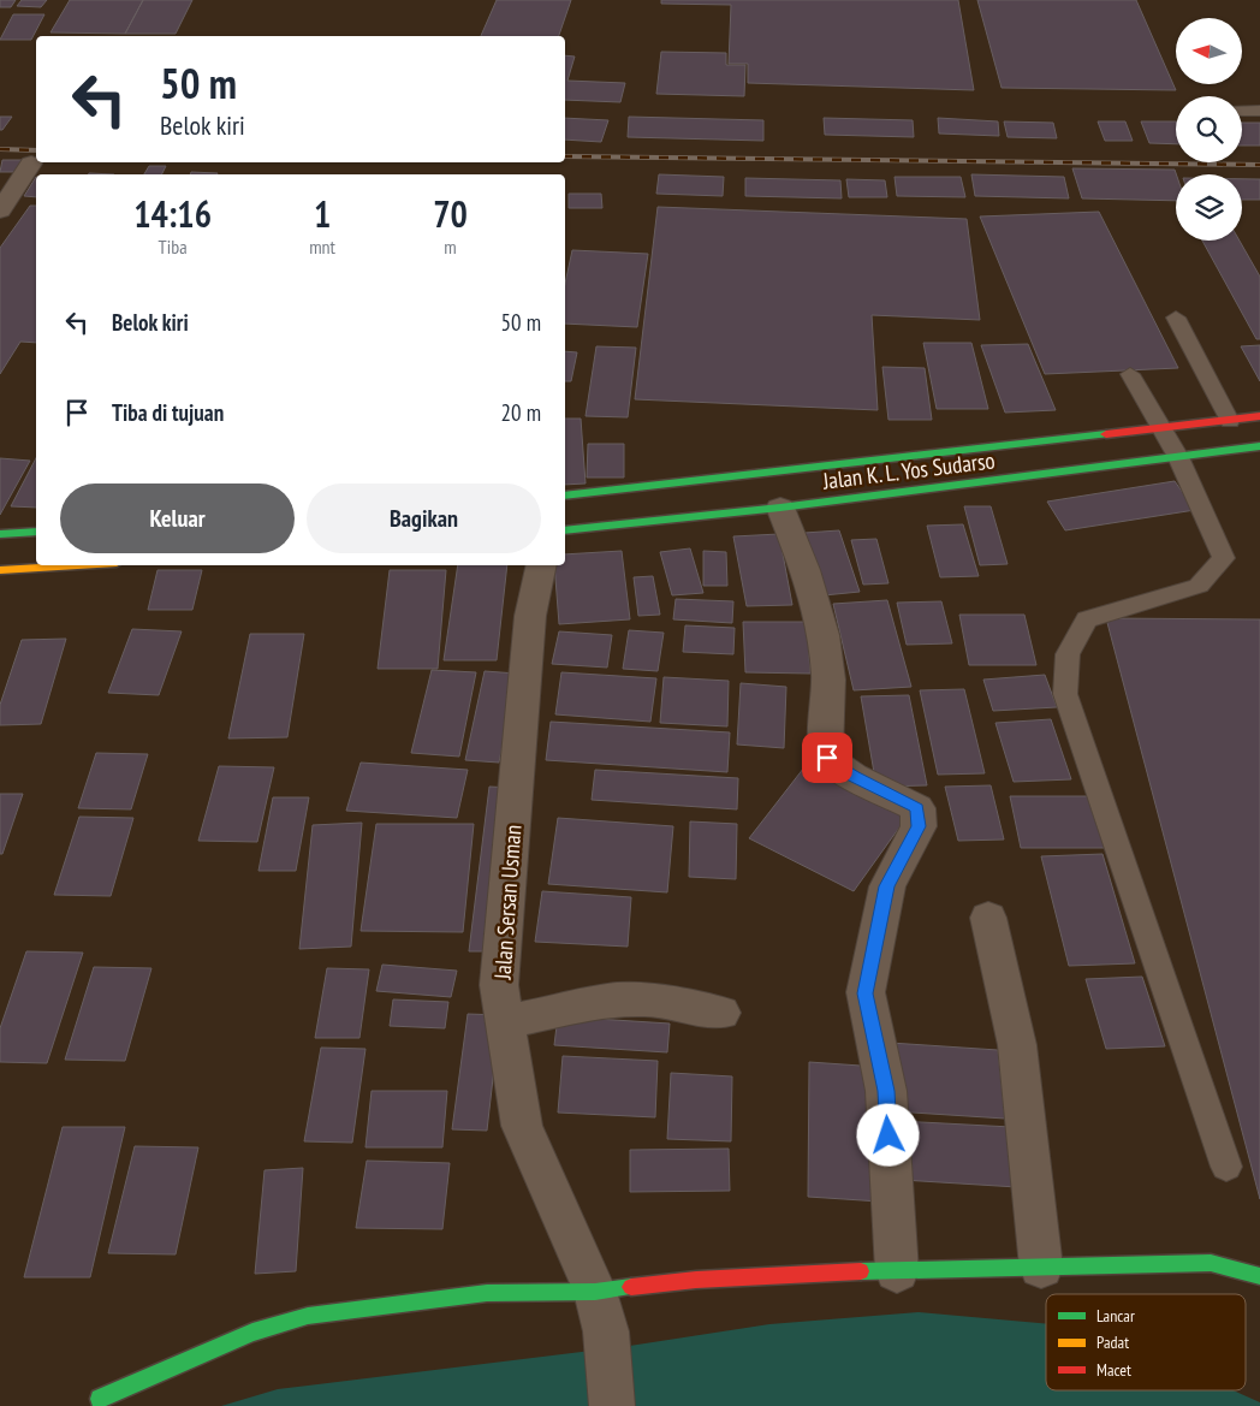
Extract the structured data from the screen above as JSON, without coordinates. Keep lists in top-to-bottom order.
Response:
{
  "streets": {
    "main road": ["Jalan K. L. Yos Sudarso"],
    "street": ["Jalan Sersan Usman"]
  },
  "legend": ["Lancar", "Padat", "Macet"],
  "north": "left",
  "page": {
    "turn": ["50 m", "Belok kiri"],
    "eta": [
      "14:16",
      "Tiba",
      "1",
      "mnt",
      "70",
      "m"
    ],
    "list": [
      {
        "name": "Belok kiri",
        "value": "50 m"
      },
      {
        "name": "Tiba di tujuan",
        "value": "20 m"
      }
    ],
    "buttons": ["Keluar", "Bagikan"]
  }
}
